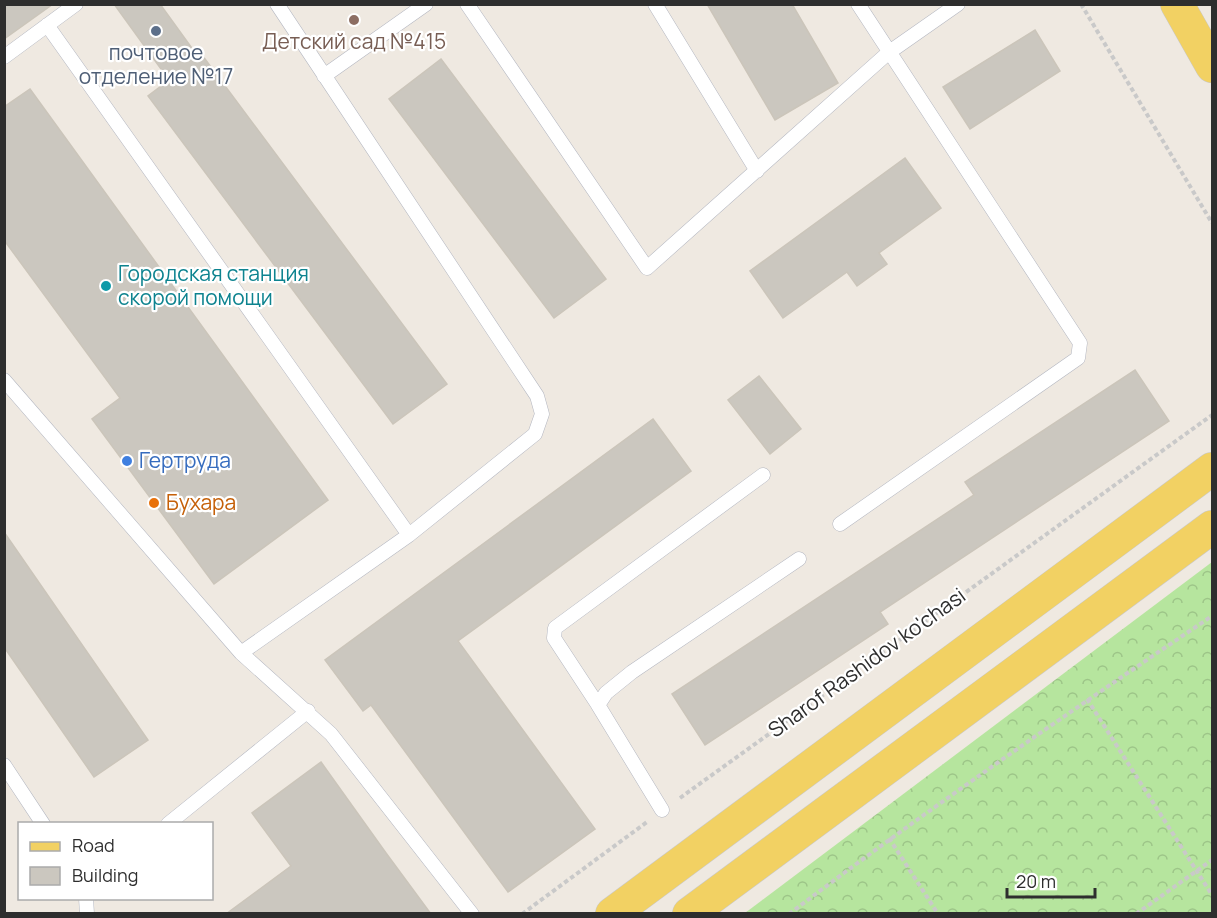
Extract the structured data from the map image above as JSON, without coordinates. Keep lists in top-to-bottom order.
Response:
{
  "streets": {
    "path": ["Sharof Rashidov ko'chasi"]
  },
  "places": [
    "Детский сад №415",
    "почтовое отделение №17",
    "Городская станция скорой помощи",
    "Гертруда",
    "Бухара"
  ],
  "legend": ["Road", "Building"],
  "scale_bar": "20 m"
}
